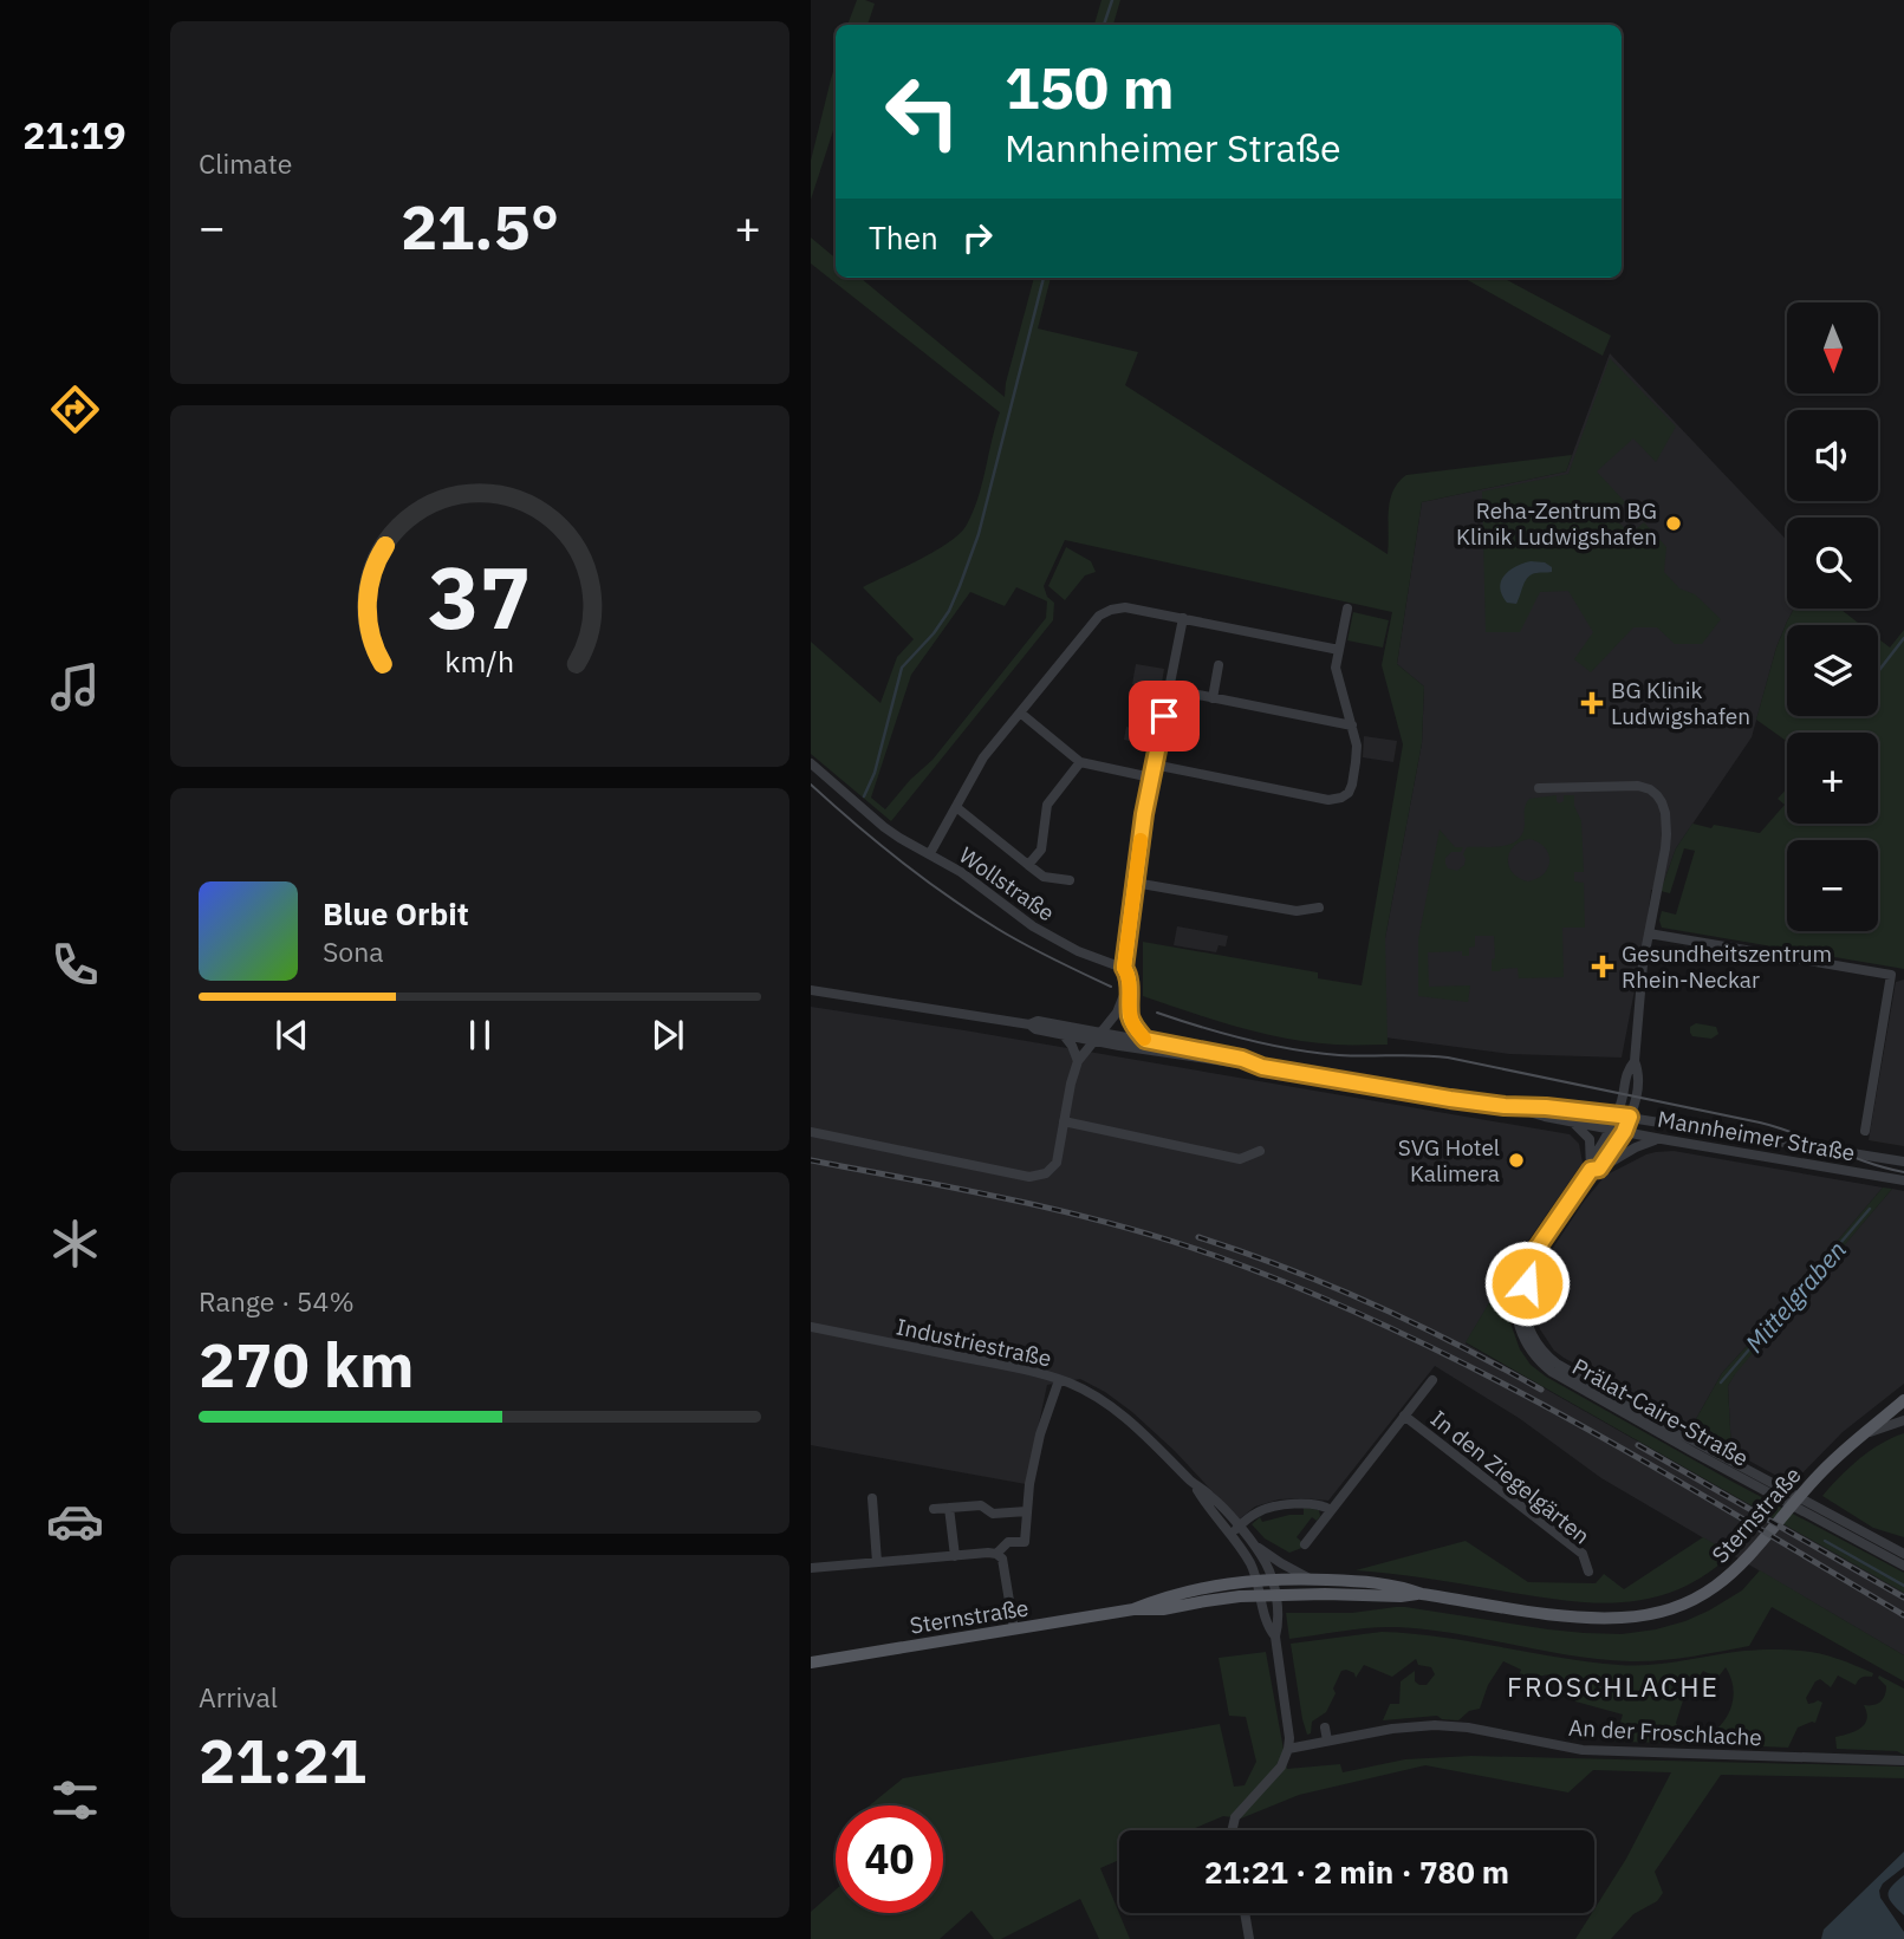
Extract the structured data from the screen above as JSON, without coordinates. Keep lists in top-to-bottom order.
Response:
{
  "streets": {
    "main road": ["Sternstraße"],
    "street": [
      "Wollstraße",
      "Mannheimer Straße",
      "Industriestraße",
      "Prälat-Caire-Straße",
      "In den Ziegelgärten",
      "An der Froschlache"
    ]
  },
  "crossings": [
    ["Mannheimer Straße", "Prälat-Caire-Straße"],
    ["Industriestraße", "Sternstraße"]
  ],
  "districts": ["FROSCHLACHE"],
  "water": ["Mittelgraben"],
  "places": {
    "other": ["Reha-Zentrum BG Klinik Ludwigshafen", "SVG Hotel Kalimera"],
    "health": ["BG Klinik Ludwigshafen", "Gesundheitszentrum Rhein-Neckar"]
  },
  "north": "bottom",
  "page": {
    "tabs": "21:19",
    "tile": [
      "Climate",
      ["Range · 54%", "270 km"],
      ["Arrival", "21:21"]
    ],
    "turn": ["150 m", "Mannheimer Straße"],
    "heat": ["−", "21.5°", "+"],
    "then": "Then",
    "map_buttons": ["+", "−"],
    "song": ["Blue Orbit", "Sona"],
    "limit": "40",
    "trip": "21:21 · 2 min · 780 m",
    "gauge": ["37", "km/h"]
  }
}
